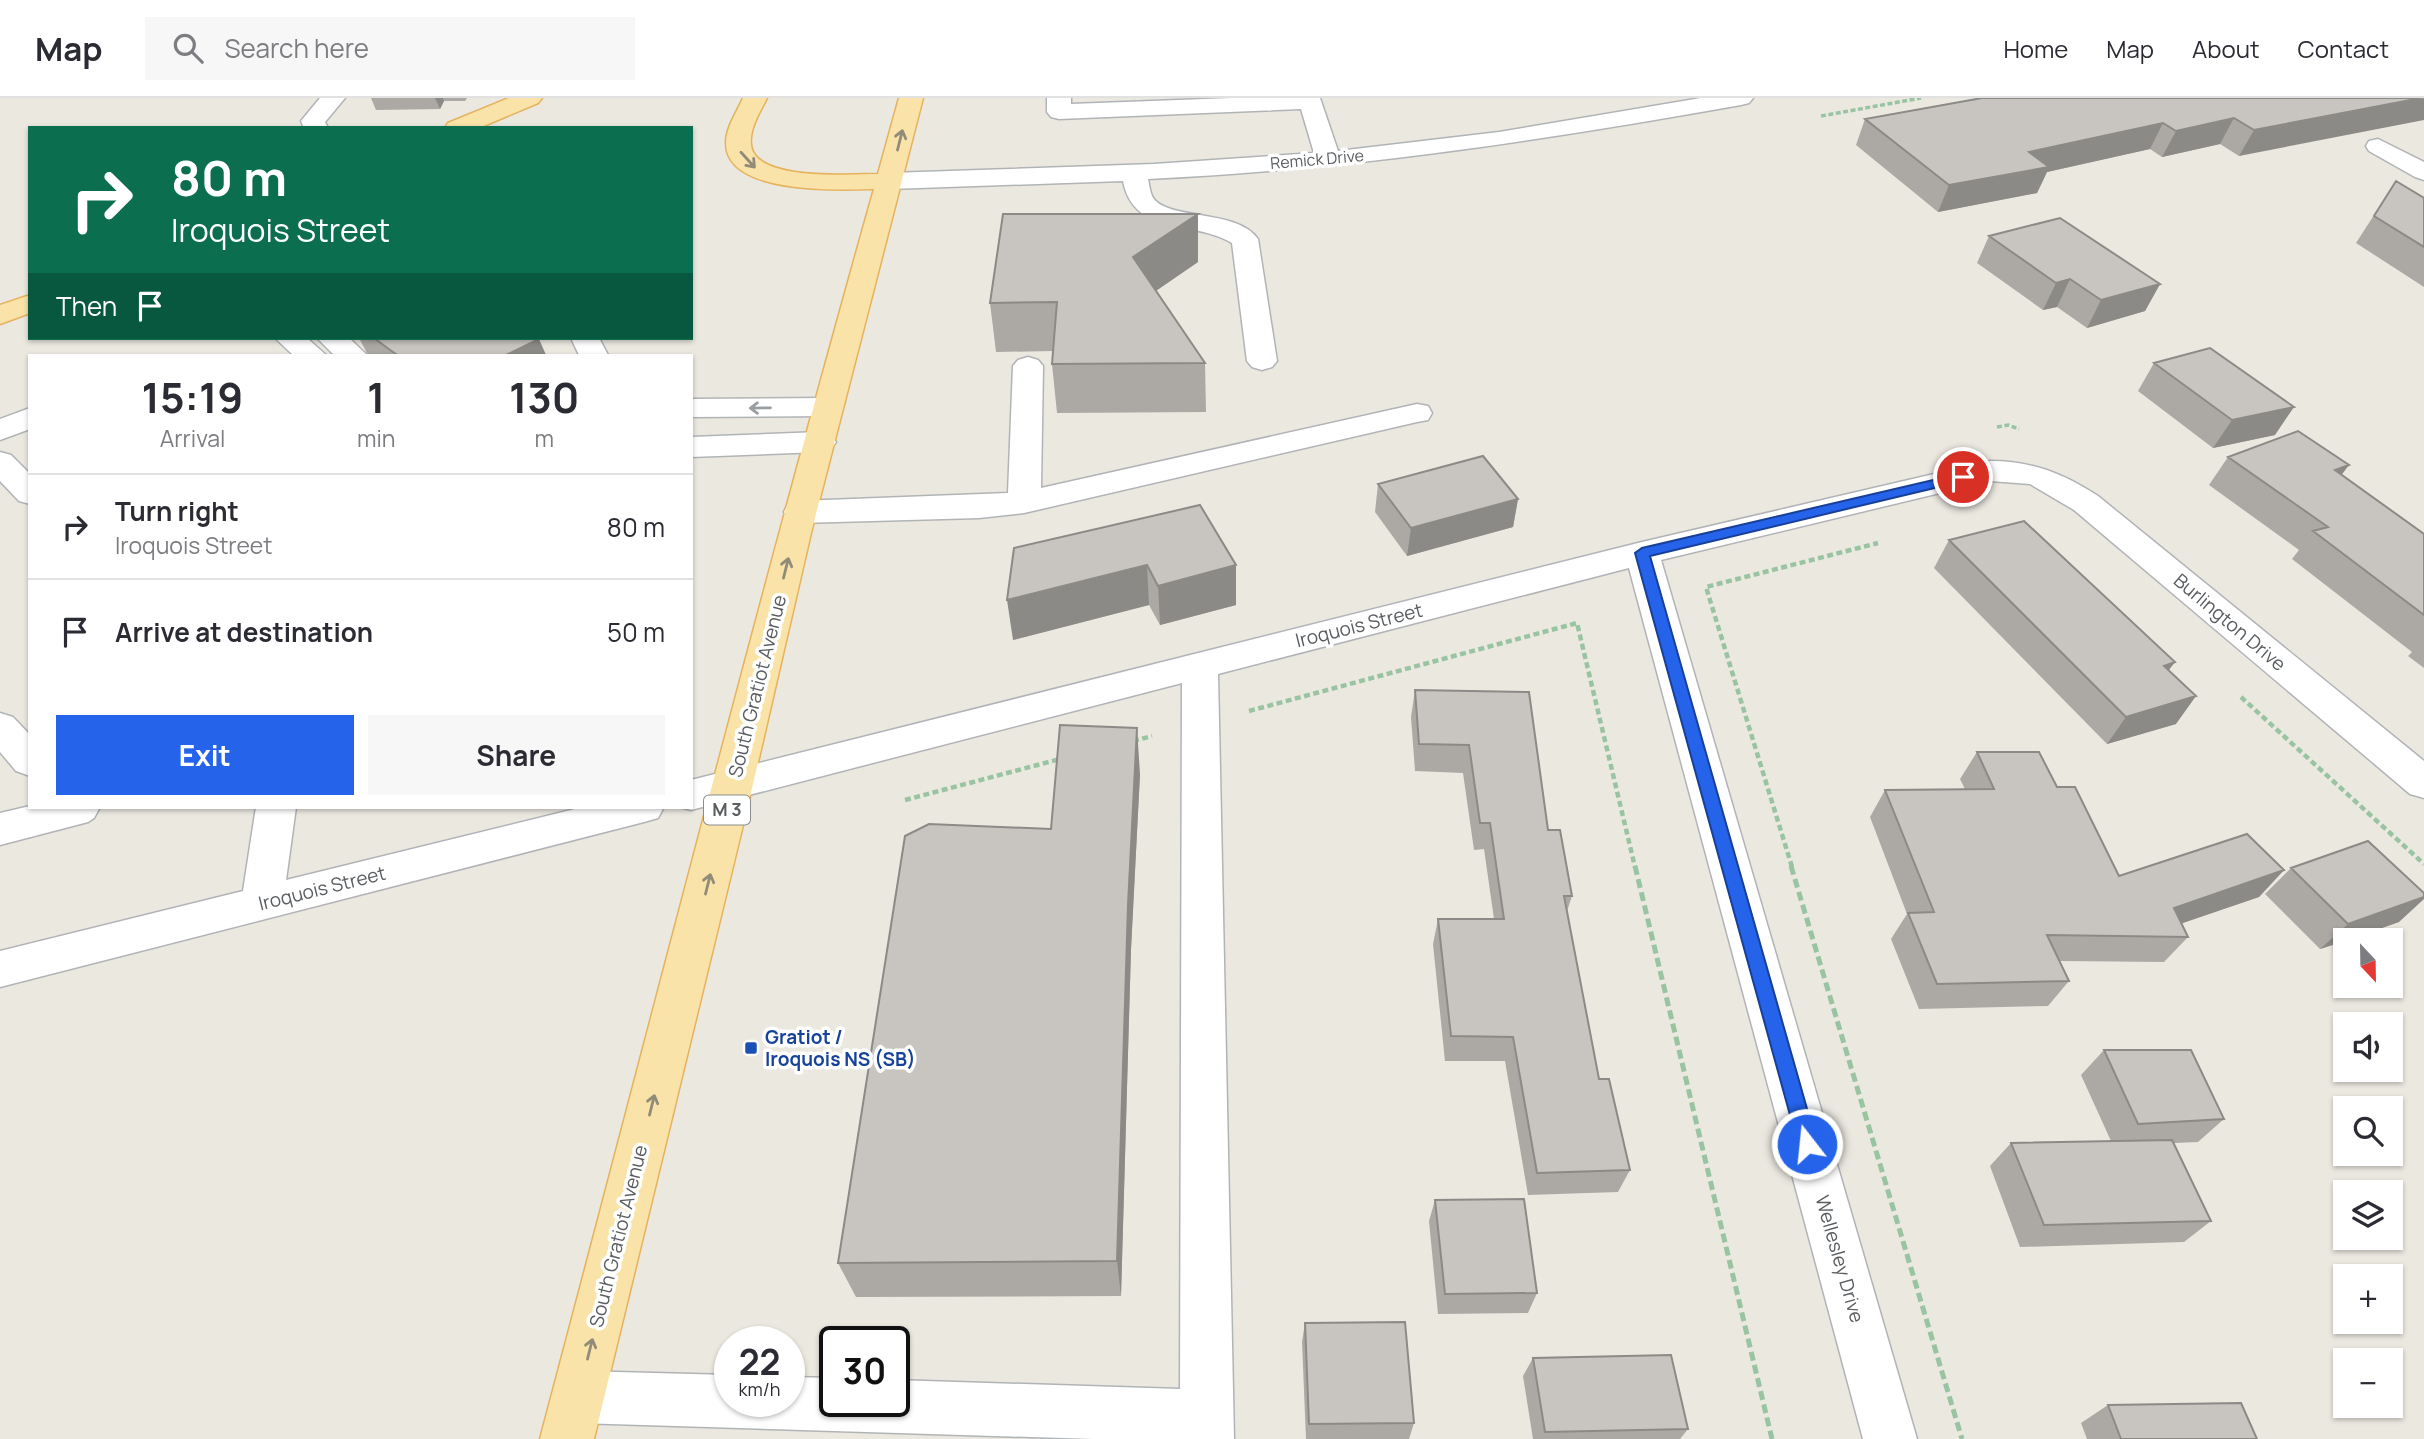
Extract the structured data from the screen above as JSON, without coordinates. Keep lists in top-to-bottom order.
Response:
{
  "streets": {
    "main road": ["South Gratiot Avenue", "M 3"],
    "street": [
      "Remick Drive",
      "Burlington Drive",
      "Iroquois Street",
      "Wellesley Drive"
    ]
  },
  "crossings": [
    ["Remick Drive", "South Gratiot Avenue"],
    ["Burlington Drive", "Iroquois Street"],
    ["Iroquois Street", "South Gratiot Avenue"],
    ["Iroquois Street", "Wellesley Drive"]
  ],
  "one_way": ["South Gratiot Avenue"],
  "places": {
    "transit": ["Gratiot / Iroquois NS (SB)"]
  },
  "north": "bottom",
  "page": {
    "header": "Map",
    "search": "Search here",
    "nav": [
      "Home",
      "Map",
      "About",
      "Contact"
    ],
    "turn": ["80 m", "Iroquois Street"],
    "then": "Then",
    "eta": [
      "15:19",
      "Arrival",
      "1",
      "min",
      "130",
      "m"
    ],
    "list": [
      {
        "name": "Turn right",
        "note": "Iroquois Street",
        "value": "80 m"
      },
      {
        "name": "Arrive at destination",
        "value": "50 m"
      }
    ],
    "buttons": ["Exit", "Share"],
    "map_buttons": ["+", "−"],
    "speed": "22 km/h",
    "limit": "30"
  }
}
